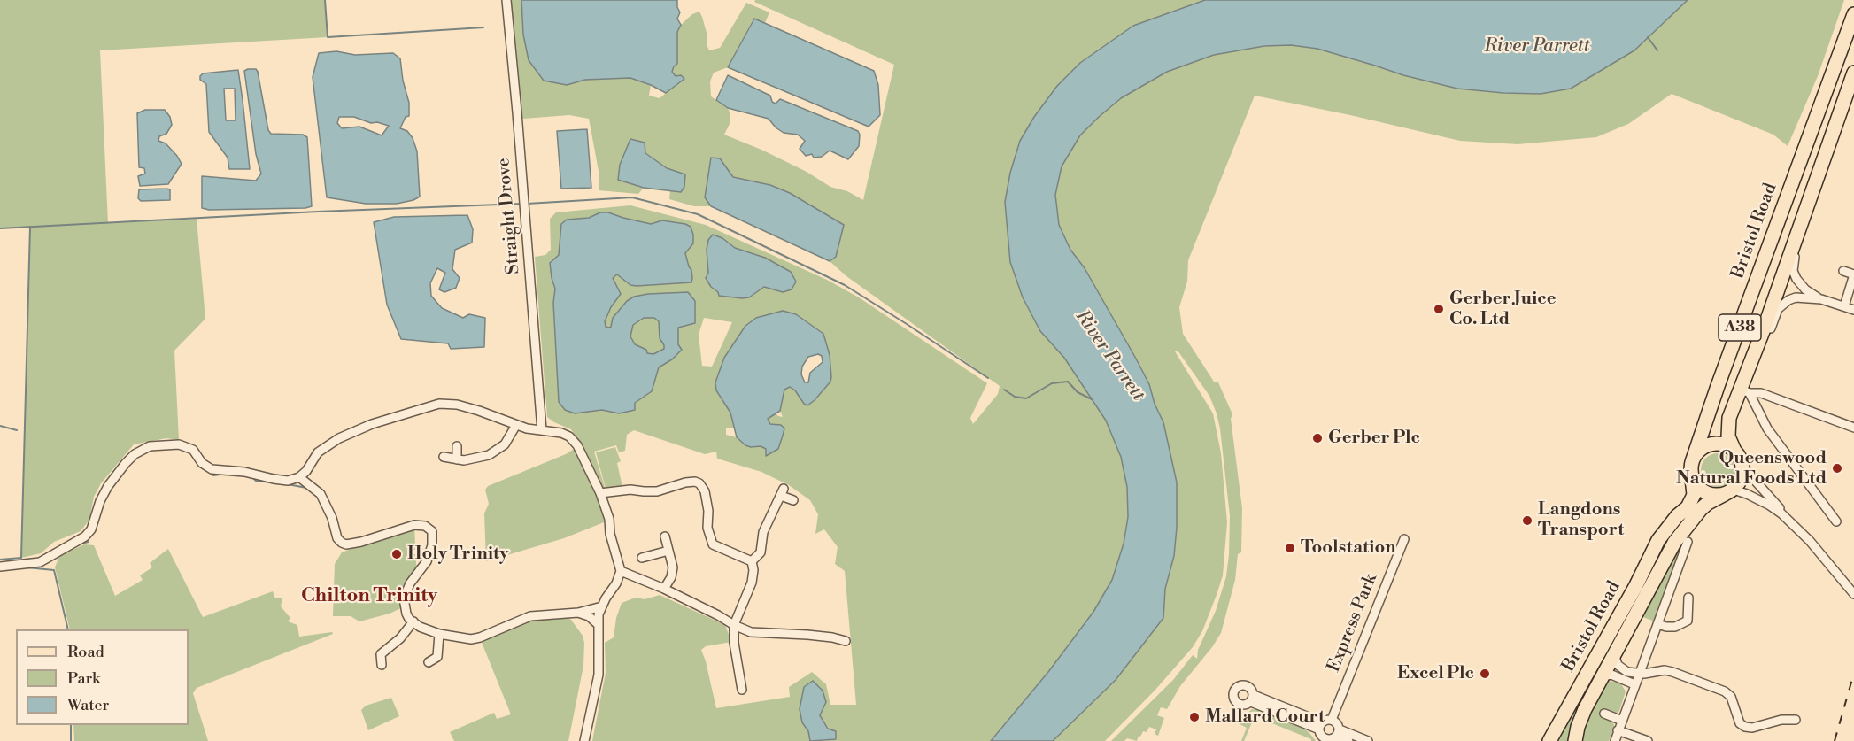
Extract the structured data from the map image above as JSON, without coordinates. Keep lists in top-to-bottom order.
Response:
{
  "streets": {
    "main road": ["Bristol Road", "A38"],
    "street": ["Straight Drove", "Express Park"]
  },
  "crossings": [
    ["Bristol Road", "A38"]
  ],
  "districts": ["Chilton Trinity"],
  "water": ["River Parrett"],
  "places": [
    "Gerber Juice Co. Ltd",
    "Gerber Plc",
    "Queenswood Natural Foods Ltd",
    "Langdons Transport",
    "Toolstation",
    "Holy Trinity",
    "Excel Plc",
    "Mallard Court"
  ],
  "legend": ["Road", "Park", "Water"]
}
